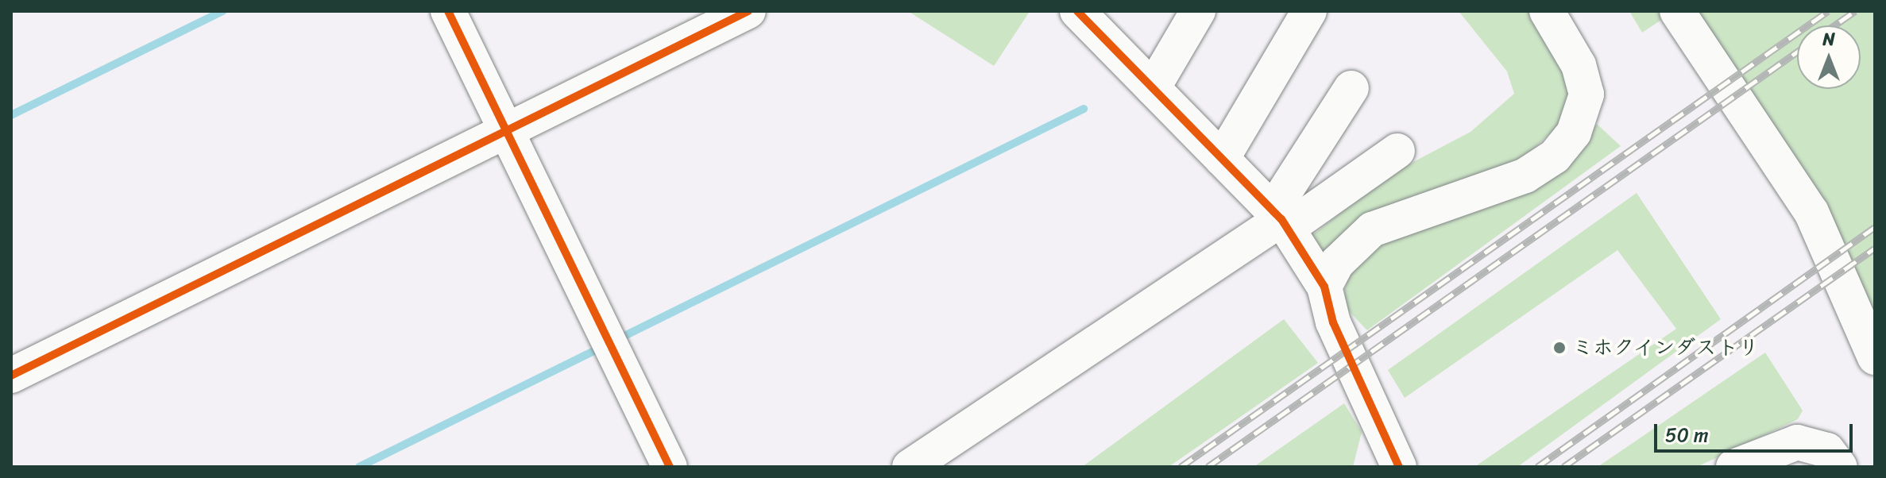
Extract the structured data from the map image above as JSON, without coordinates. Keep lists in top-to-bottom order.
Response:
{
  "places": ["ミホクインダストリ"],
  "scale_bar": "50 m",
  "north": "top"
}
